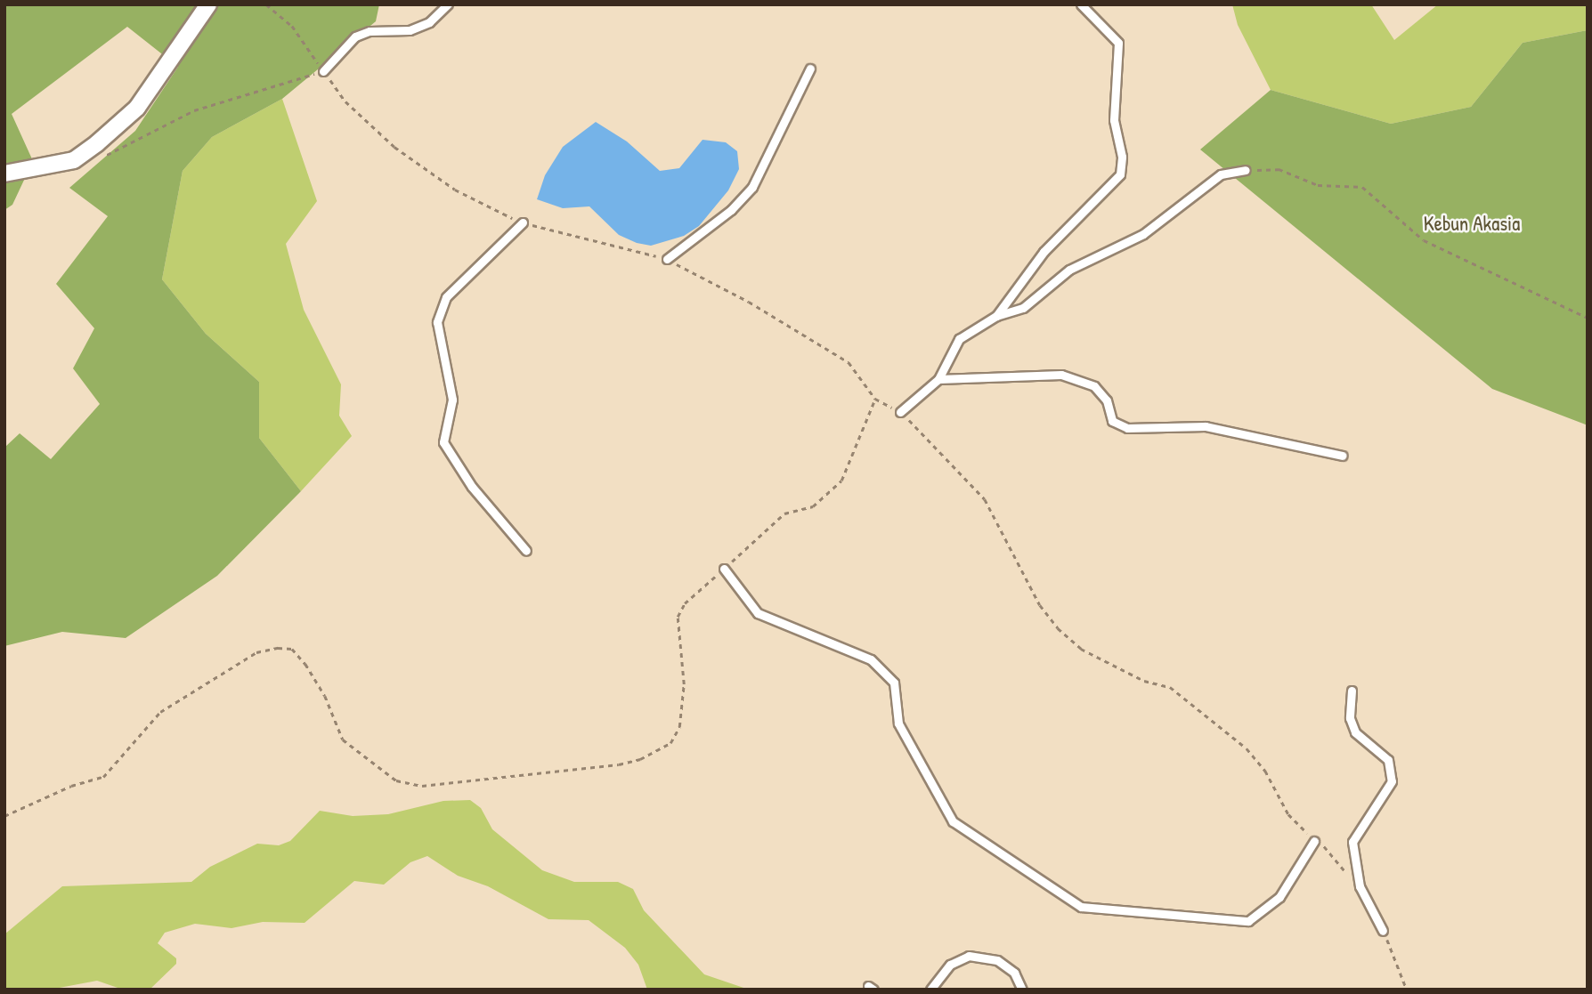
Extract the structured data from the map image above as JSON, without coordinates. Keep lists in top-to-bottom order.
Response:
{
  "parks": ["Kebun Akasia"]
}
